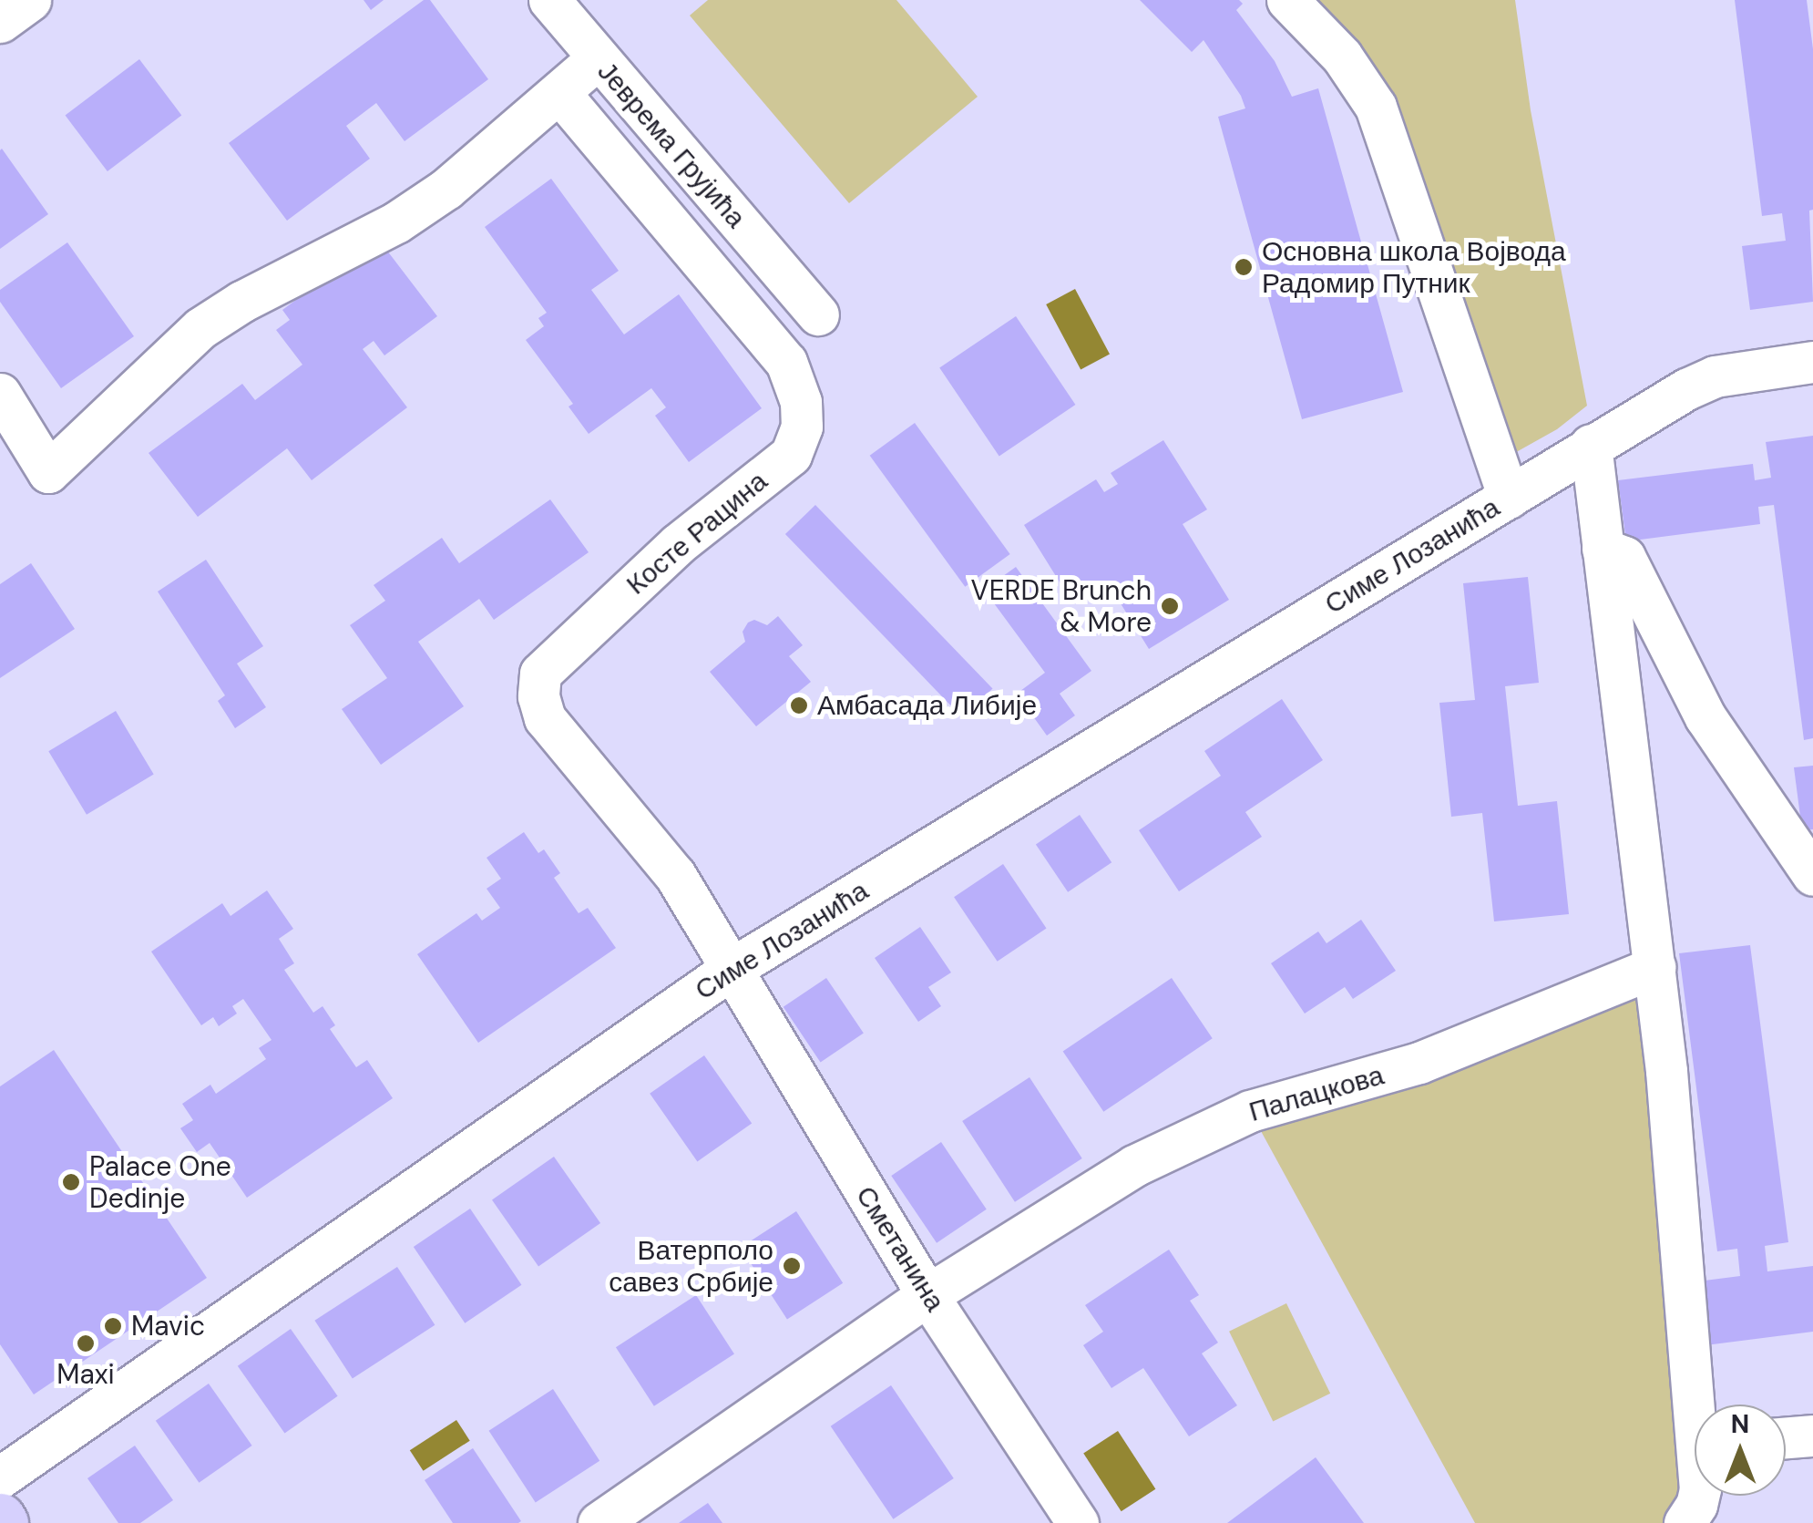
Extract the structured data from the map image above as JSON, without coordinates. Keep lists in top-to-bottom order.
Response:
{
  "streets": {
    "street": [
      "Јеврема Грујића",
      "Косте Рацина",
      "Симе Лозанића",
      "Палацкова",
      "Сметанина"
    ]
  },
  "crossings": [
    ["Косте Рацина", "Симе Лозанића"],
    ["Косте Рацина", "Сметанина"],
    ["Симе Лозанића", "Сметанина"],
    ["Палацкова", "Сметанина"]
  ],
  "places": [
    "Основна школа Војвода Радомир Путник",
    "VERDE Brunch & More",
    "Амбасада Либије",
    "Palace One Dedinje",
    "Ватерполо савез Србије",
    "Mavic",
    "Maxi"
  ],
  "north": "top"
}
